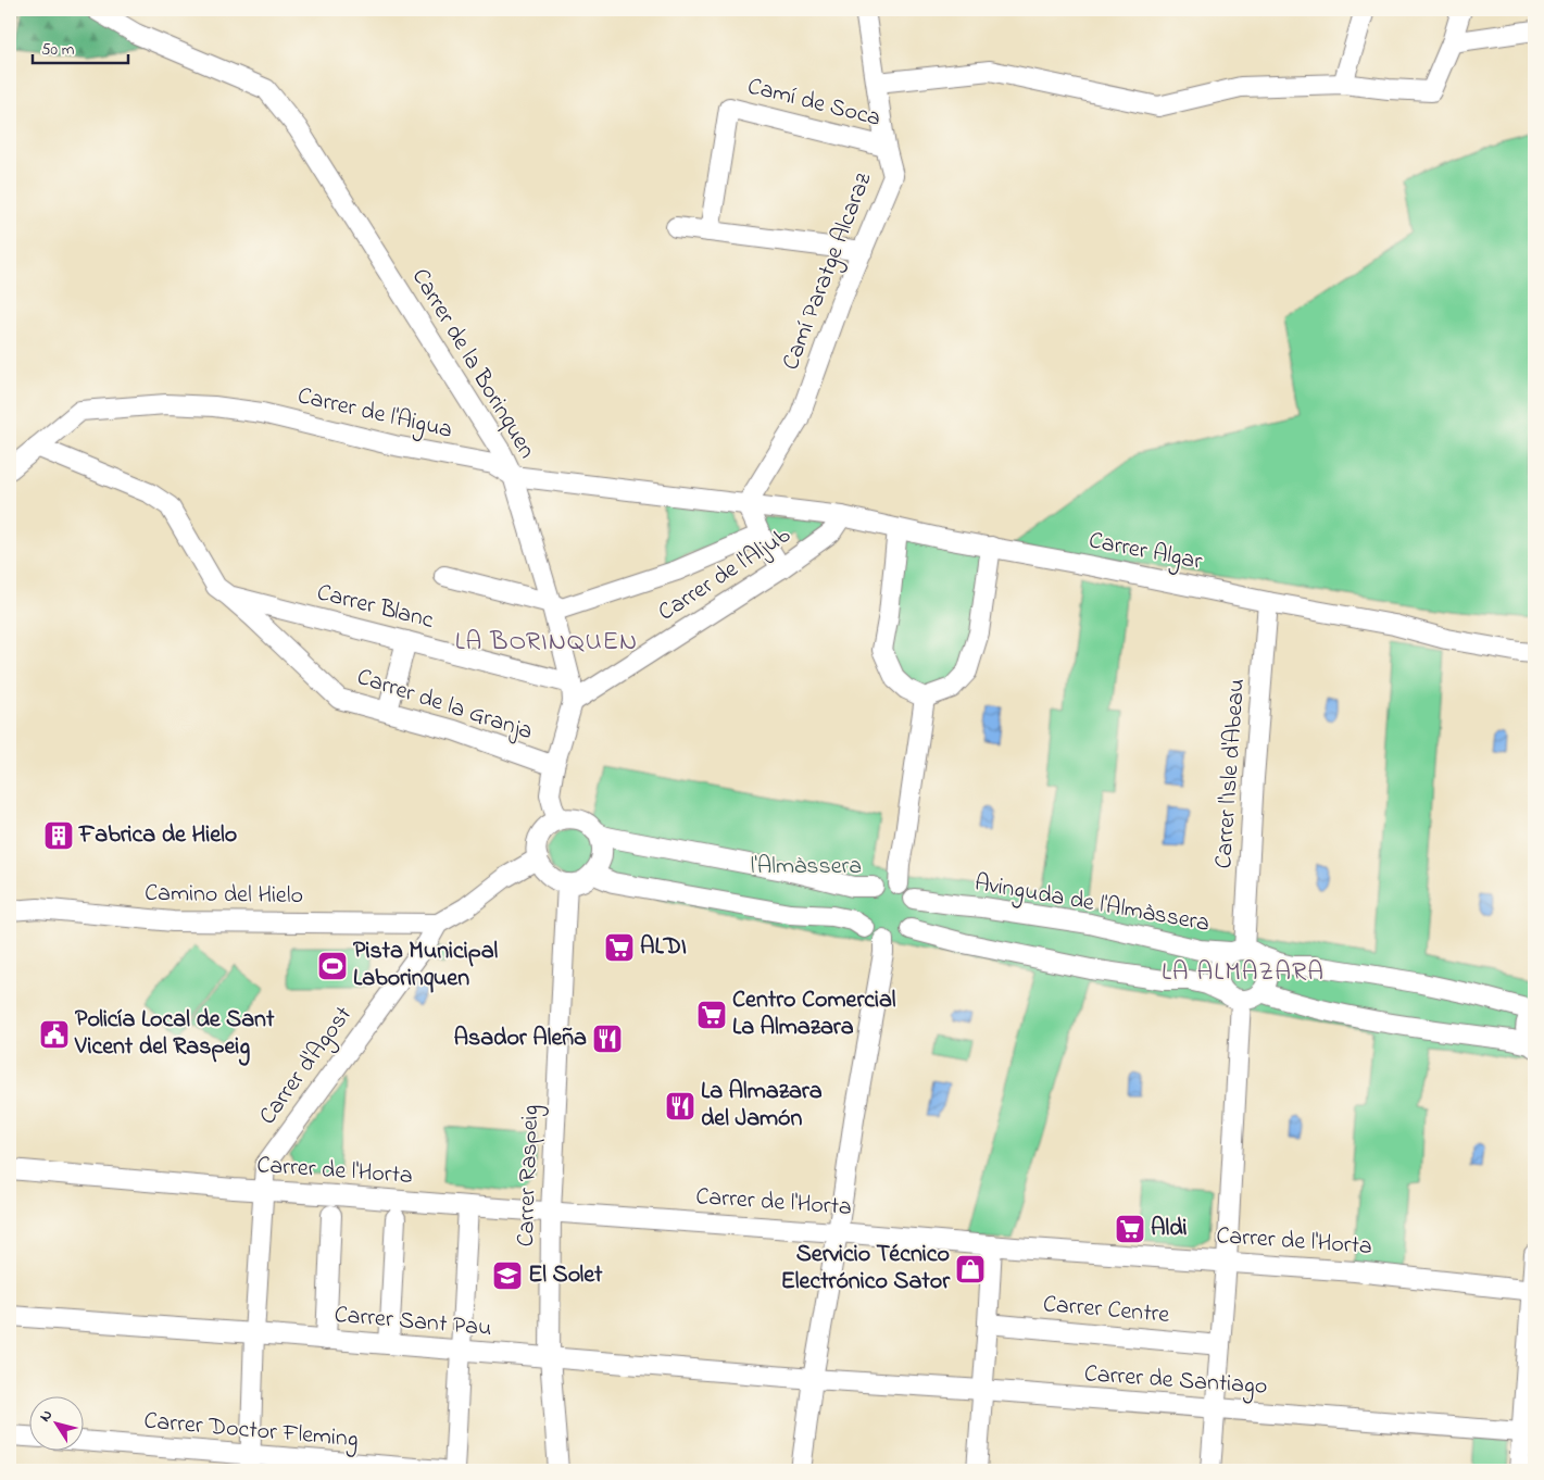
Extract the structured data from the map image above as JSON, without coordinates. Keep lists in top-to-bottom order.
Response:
{
  "streets": {
    "street": [
      "Camí de Soca",
      "Camí Paratge Alcaraz",
      "Carrer de la Borinquen",
      "Carrer de l'Aigua",
      "Carrer Algar",
      "Carrer de l'Aljub",
      "Carrer Blanc",
      "Carrer de la Granja",
      "Carrer l'Isle d'Abeau",
      "Camino del Hielo",
      "Avinguda de l'Almàssera",
      "Carrer d'Agost",
      "Carrer de l'Horta",
      "Carrer Raspeig",
      "Carrer Centre",
      "Carrer Sant Pau",
      "Carrer de Santiago",
      "Carrer Doctor Fleming"
    ]
  },
  "crossings": [
    ["Camí de Soca", "Camí Paratge Alcaraz"],
    ["Camí Paratge Alcaraz", "Carrer de l'Aigua"],
    ["Camí Paratge Alcaraz", "Carrer Algar"],
    ["Carrer de la Borinquen", "Carrer de l'Aigua"],
    ["Carrer de la Borinquen", "Carrer de l'Aljub"],
    ["Carrer de la Borinquen", "Carrer Blanc"],
    ["Carrer de l'Aigua", "Carrer Algar"],
    ["Carrer de l'Aigua", "Carrer de la Granja"],
    ["Carrer Algar", "Carrer de l'Aljub"],
    ["Carrer Algar", "Carrer l'Isle d'Abeau"],
    ["Carrer de l'Aljub", "Carrer Blanc"],
    ["Carrer Blanc", "Carrer de la Granja"],
    ["Carrer l'Isle d'Abeau", "Avinguda de l'Almàssera"],
    ["Camino del Hielo", "Carrer d'Agost"],
    ["Carrer d'Agost", "Carrer de l'Horta"],
    ["Carrer d'Agost", "Carrer Raspeig"],
    ["Carrer d'Agost", "Carrer Sant Pau"],
    ["Carrer d'Agost", "Carrer Doctor Fleming"],
    ["Carrer de l'Horta", "Carrer Raspeig"],
    ["Carrer Raspeig", "Carrer Sant Pau"],
    ["Carrer Sant Pau", "Carrer de Santiago"]
  ],
  "districts": ["LA BORINQUEN", "LA ALMAZARA"],
  "parks": ["l'Almàssera"],
  "places": {
    "building": ["Fabrica de Hielo"],
    "supermarket": ["ALDI", "Centro Comercial La Almazara", "Aldi"],
    "sports": ["Pista Municipal Laborinquen"],
    "public building": ["Policía Local de Sant Vicent del Raspeig"],
    "restaurant": ["Asador Aleña", "La Almazara del Jamón"],
    "shop": ["Servicio Técnico Electrónico Sator"],
    "school or university": ["El Solet"]
  },
  "scale_bar": "50 m",
  "north": "top left"
}
